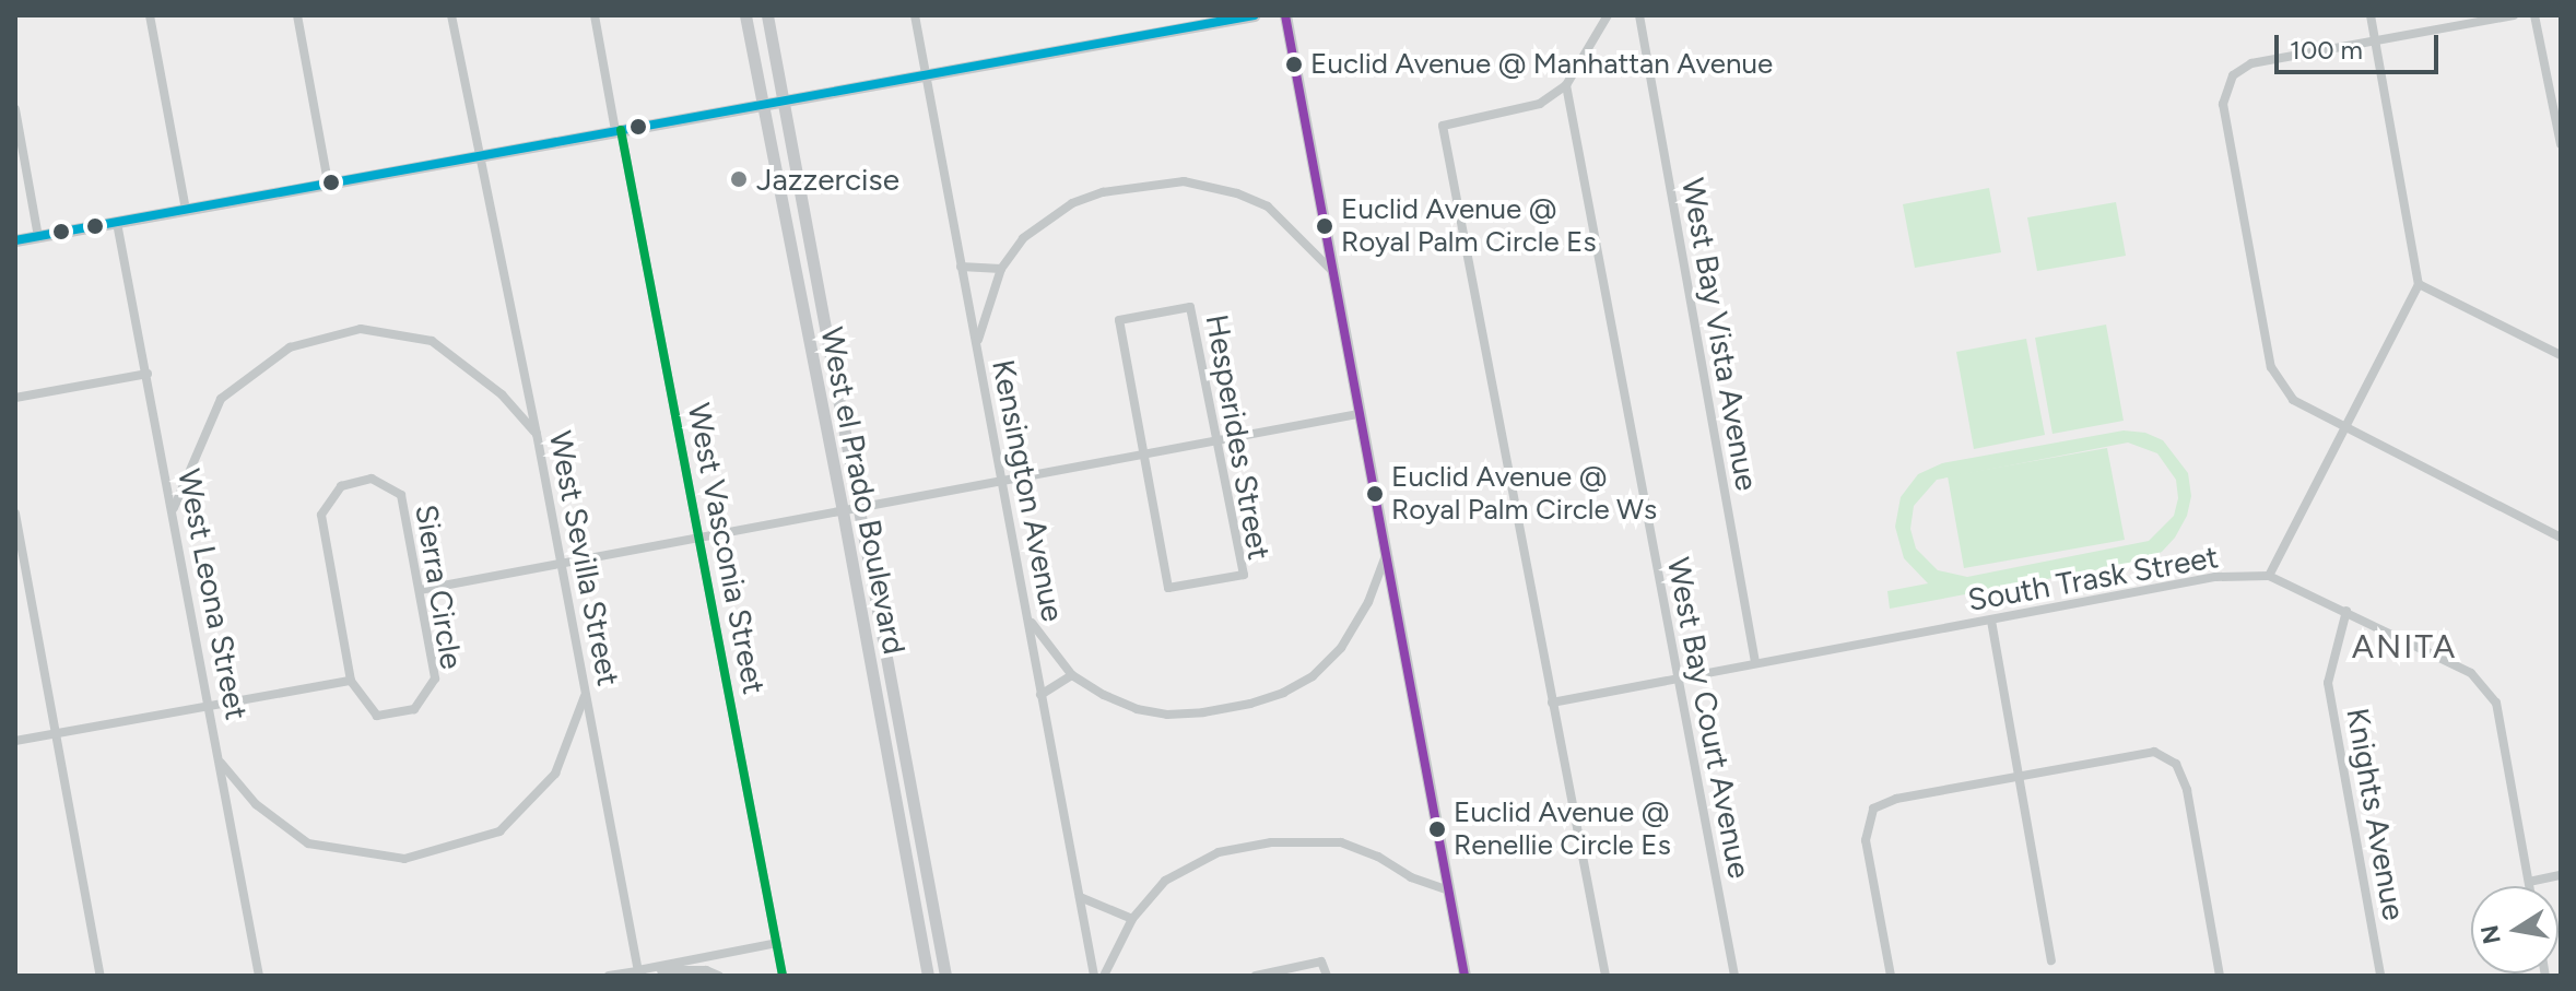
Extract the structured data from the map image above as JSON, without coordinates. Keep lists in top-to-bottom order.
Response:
{
  "streets": {
    "street": [
      "West Bay Vista Avenue",
      "Hesperides Street",
      "West el Prado Boulevard",
      "Kensington Avenue",
      "West Vasconia Street",
      "West Sevilla Street",
      "South Trask Street",
      "Sierra Circle",
      "West Leona Street",
      "West Bay Court Avenue",
      "Knights Avenue"
    ]
  },
  "crossings": [
    ["West Bay Vista Avenue", "South Trask Street"],
    ["South Trask Street", "West Bay Court Avenue"]
  ],
  "districts": ["ANITA"],
  "places": [
    "Euclid Avenue @ Manhattan Avenue",
    "Jazzercise",
    "Euclid Avenue @ Royal Palm Circle Es",
    "Euclid Avenue @ Royal Palm Circle Ws",
    "Euclid Avenue @ Renellie Circle Es"
  ],
  "scale_bar": "100 m",
  "north": "left"
}
